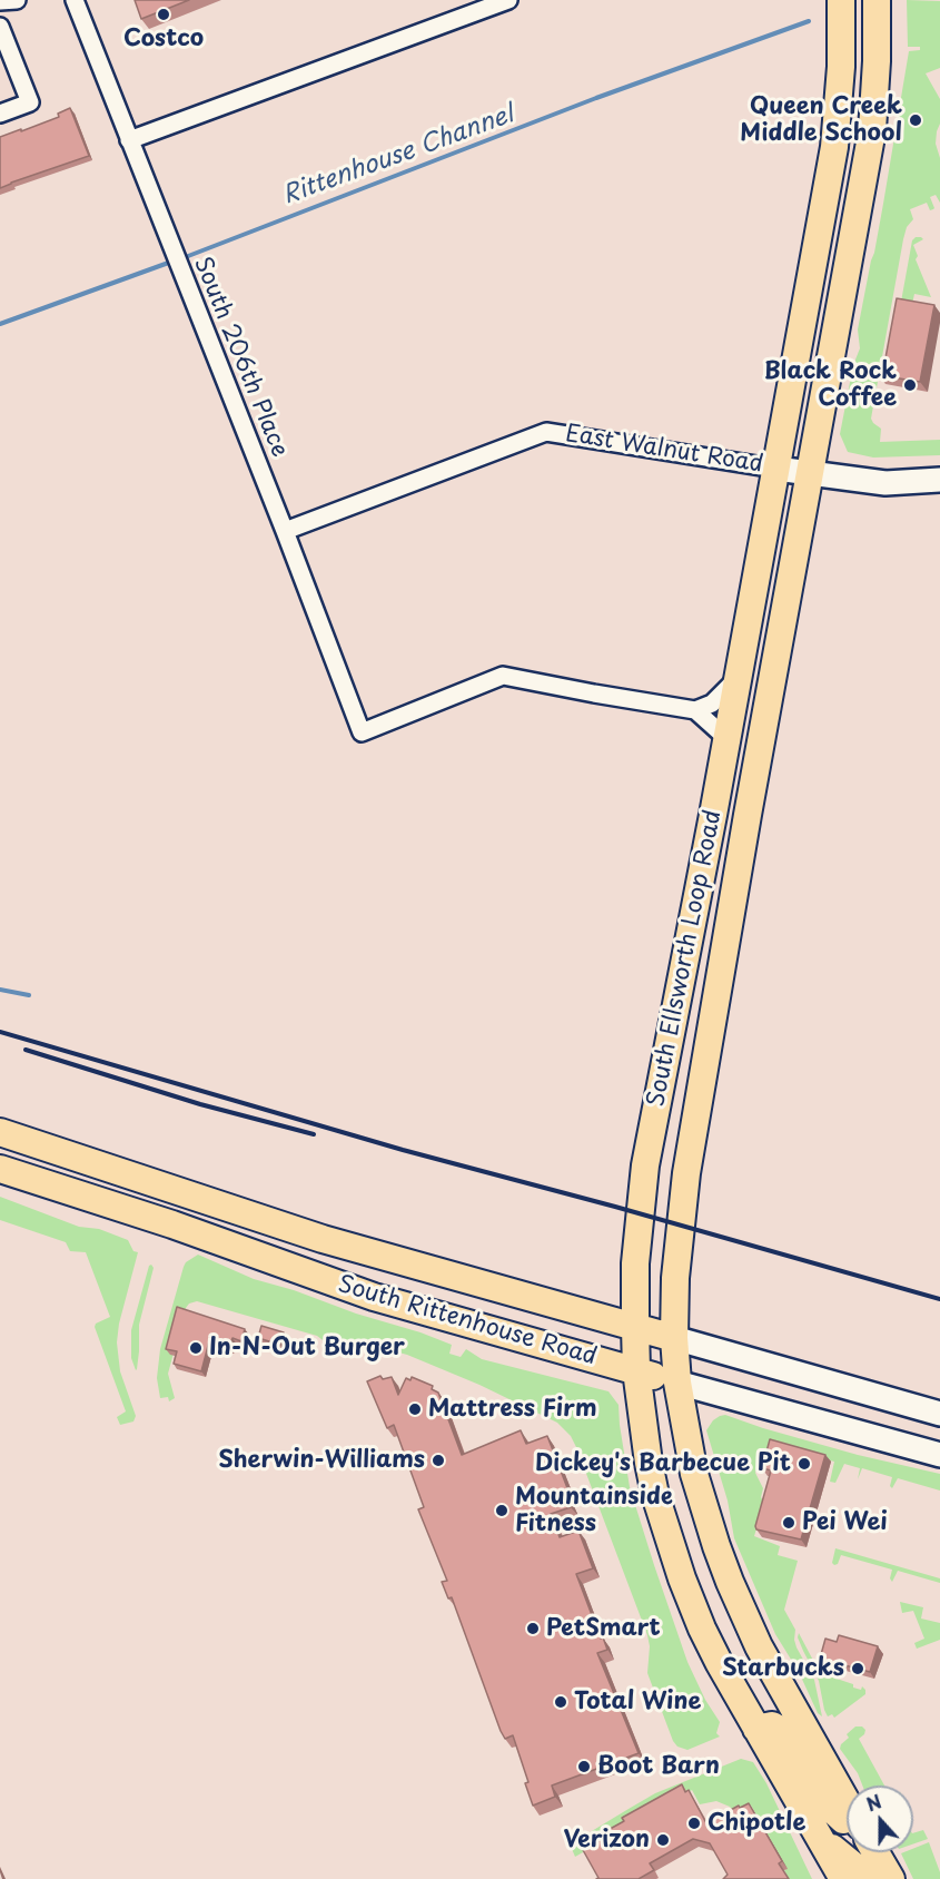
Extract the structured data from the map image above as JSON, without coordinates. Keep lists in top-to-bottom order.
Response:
{
  "streets": {
    "main road": ["East Walnut Road", "South Ellsworth Loop Road", "South Rittenhouse Road"],
    "street": ["South 206th Place"]
  },
  "crossings": [
    ["South 206th Place", "East Walnut Road"],
    ["East Walnut Road", "South Ellsworth Loop Road"],
    ["South Ellsworth Loop Road", "South Rittenhouse Road"]
  ],
  "water": ["Rittenhouse Channel"],
  "places": [
    "Costco",
    "Queen Creek Middle School",
    "Black Rock Coffee",
    "In-N-Out Burger",
    "Mattress Firm",
    "Sherwin-Williams",
    "Dickey's Barbecue Pit",
    "Mountainside Fitness",
    "Pei Wei",
    "PetSmart",
    "Starbucks",
    "Total Wine",
    "Boot Barn",
    "Chipotle",
    "Verizon"
  ],
  "north": "top"
}
